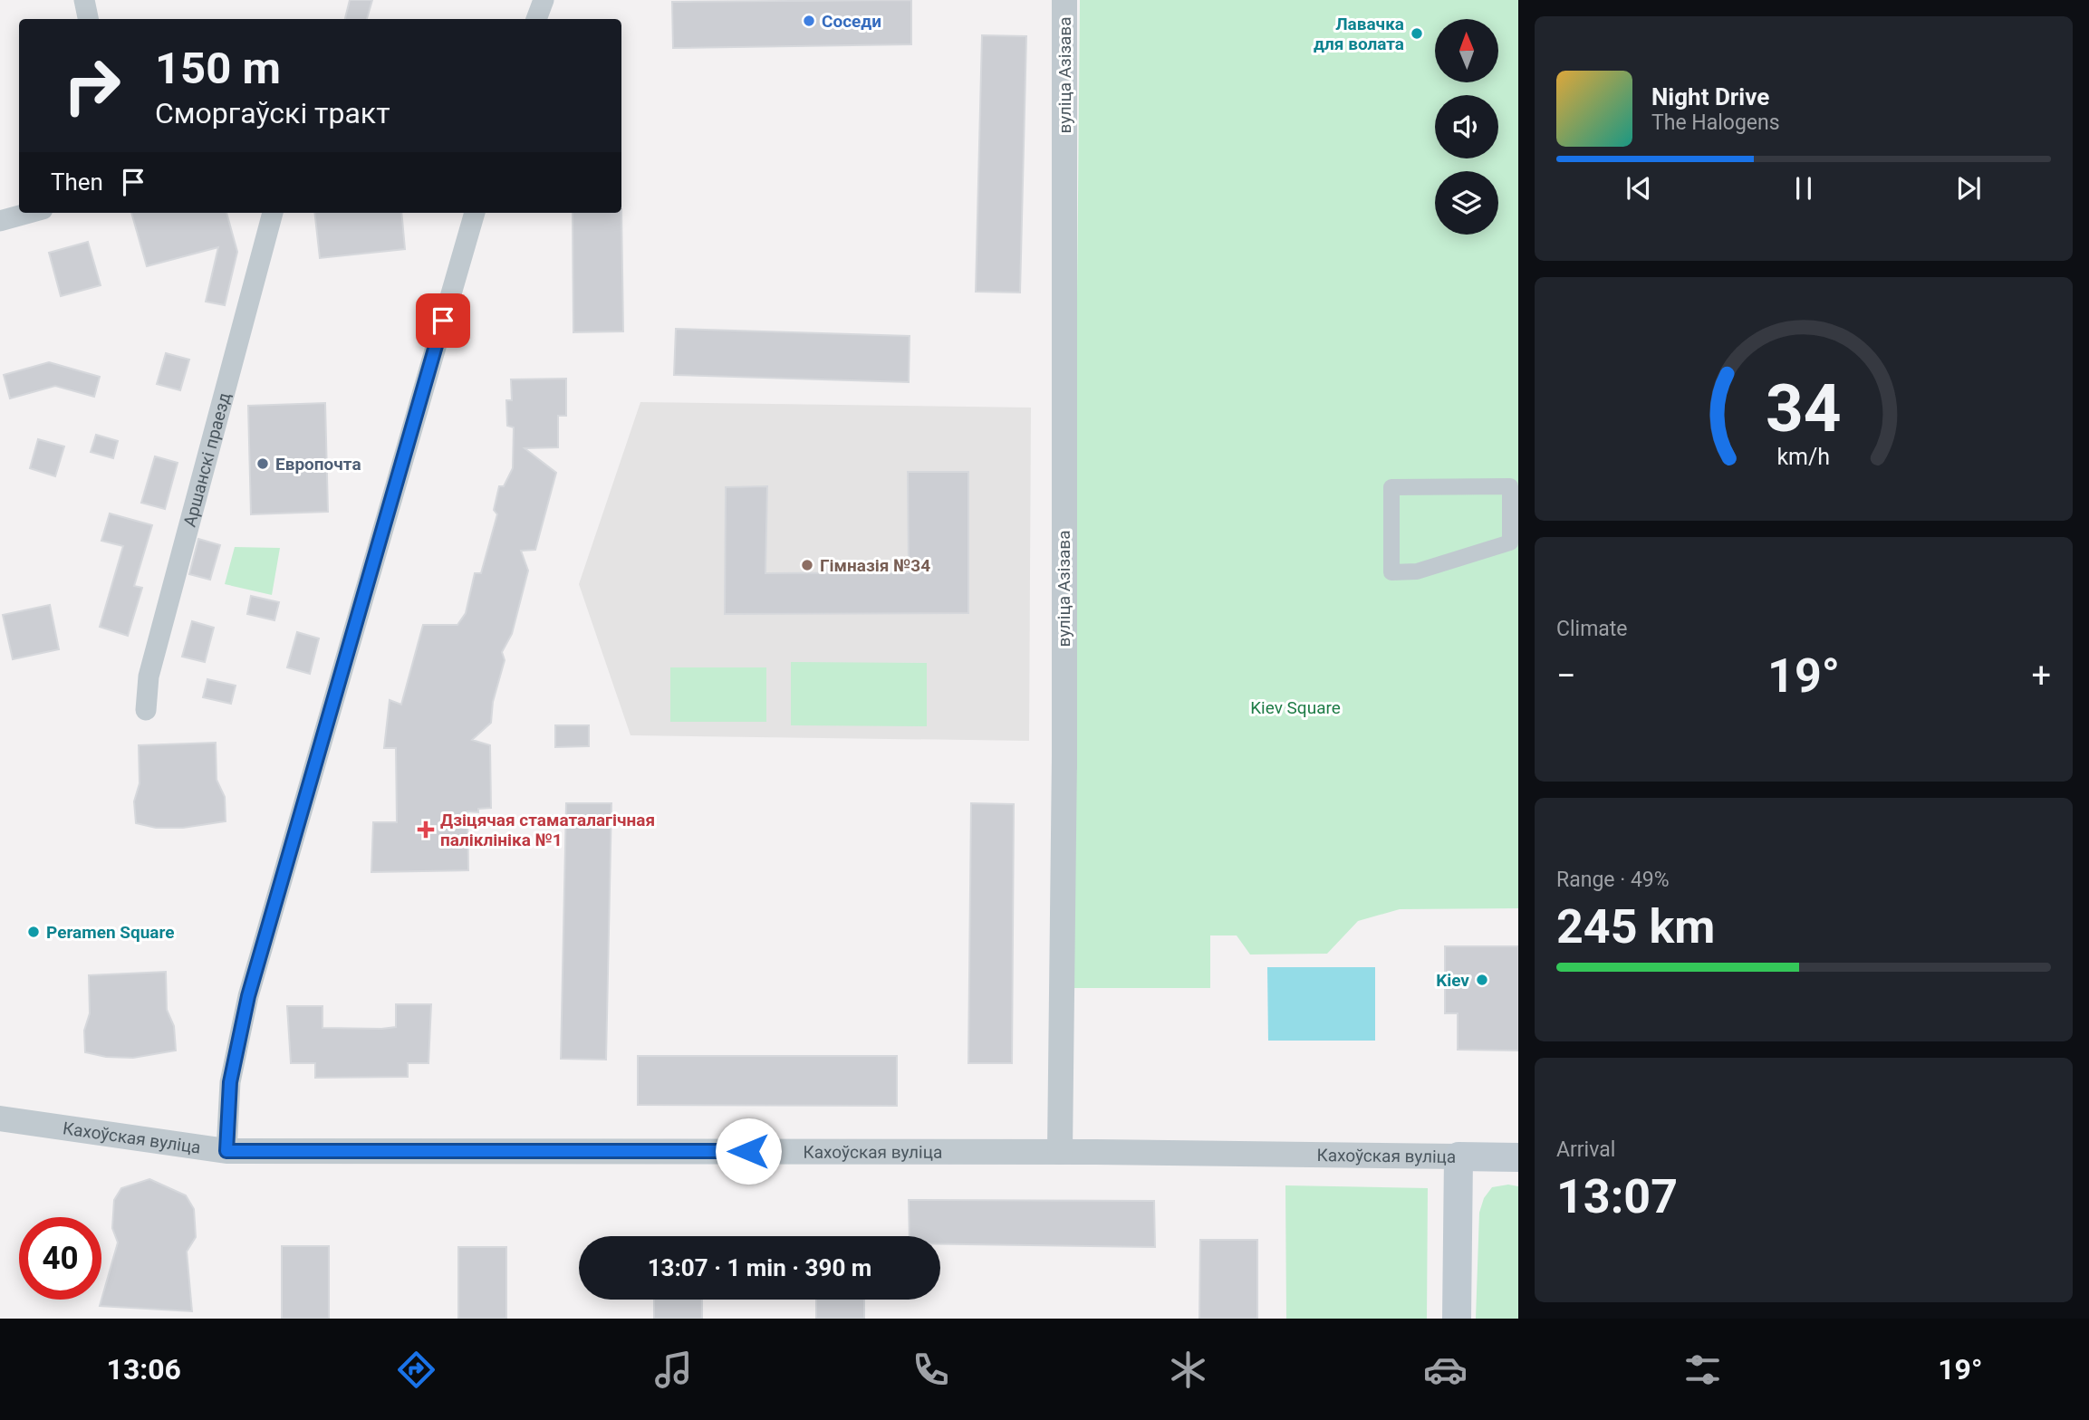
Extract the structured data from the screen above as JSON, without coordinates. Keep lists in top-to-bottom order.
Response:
{
  "streets": {
    "main road": ["Кахоўская вуліца"],
    "street": ["вуліца Азізава", "Аршанскі праезд"]
  },
  "crossings": [
    ["вуліца Азізава", "Кахоўская вуліца"]
  ],
  "parks": ["Kiev Square"],
  "places": {
    "other": [
      "Соседи",
      "Лавачка для волата",
      "Европочта",
      "Гімназія №34",
      "Peramen Square",
      "Kiev"
    ],
    "health": ["Дзіцячая стаматалагічная паліклініка №1"]
  },
  "north": "top",
  "page": {
    "turn": ["150 m", "Сморгаўскі тракт"],
    "song": ["Night Drive", "The Halogens"],
    "then": "Then",
    "tile": [
      "Climate",
      ["Range · 49%", "245 km"],
      ["Arrival", "13:07"]
    ],
    "heat": ["−", "19°", "+"],
    "limit": "40",
    "trip": "13:07 · 1 min · 390 m",
    "tabs": ["13:06", "19°"],
    "gauge": ["34", "km/h"]
  }
}
